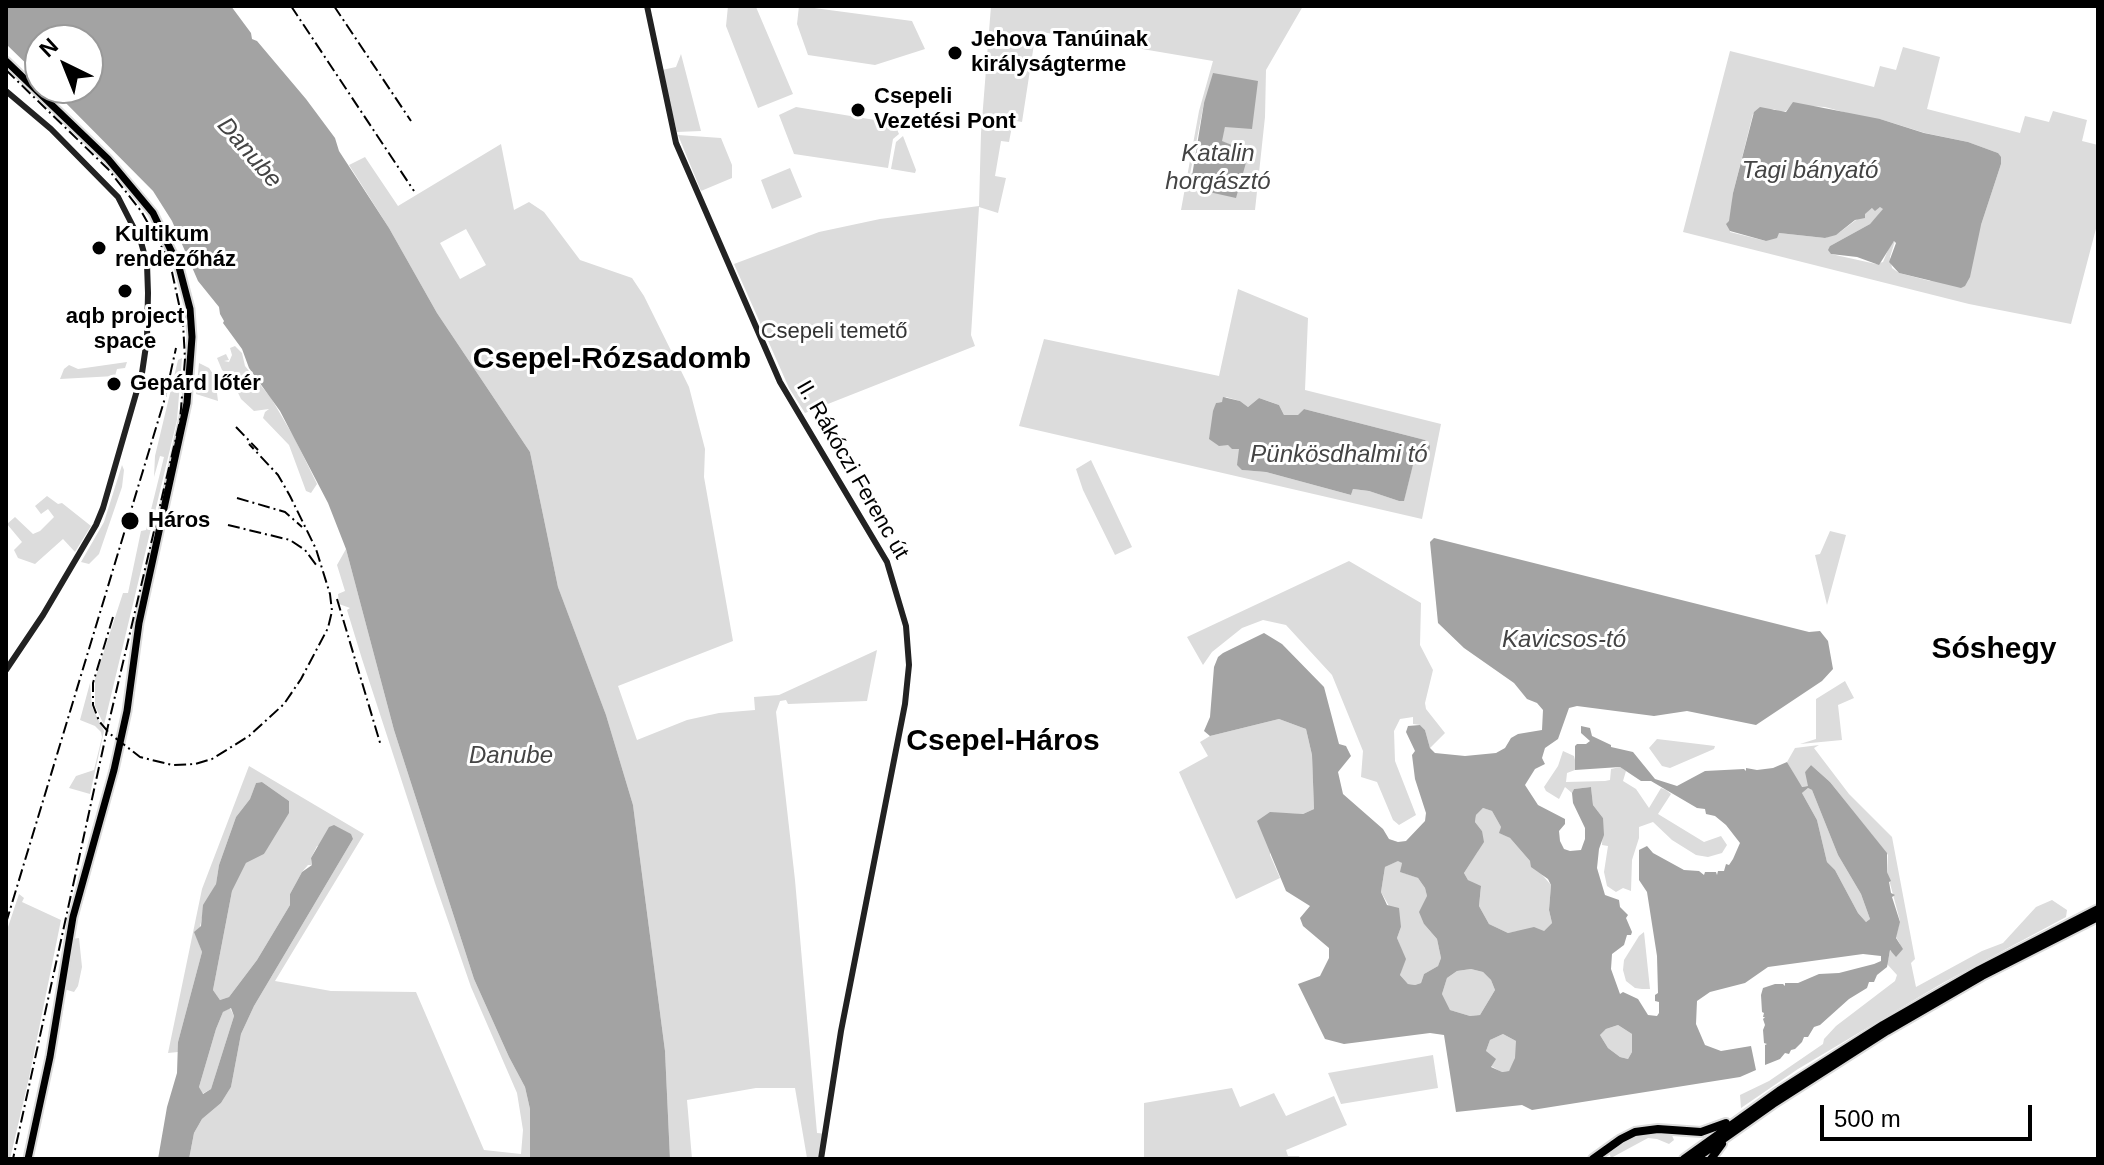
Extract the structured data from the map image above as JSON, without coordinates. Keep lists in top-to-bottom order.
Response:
{
  "streets": {
    "main road": ["II. Rákóczi Ferenc út"]
  },
  "districts": ["Csepel-Rózsadomb", "Sóshegy", "Csepel-Háros"],
  "water": [
    "Danube",
    "Katalin horgásztó",
    "Tagi bányató",
    "Pünkösdhalmi tó",
    "Kavicsos-tó"
  ],
  "parks": ["Csepeli temető"],
  "places": [
    "Jehova Tanúinak királyságterme",
    "Csepeli Vezetési Pont",
    "Kultikum rendezőház",
    "aqb project space",
    "Gepárd lőtér",
    "Háros"
  ],
  "scale_bar": "500 m",
  "north": "top left"
}
